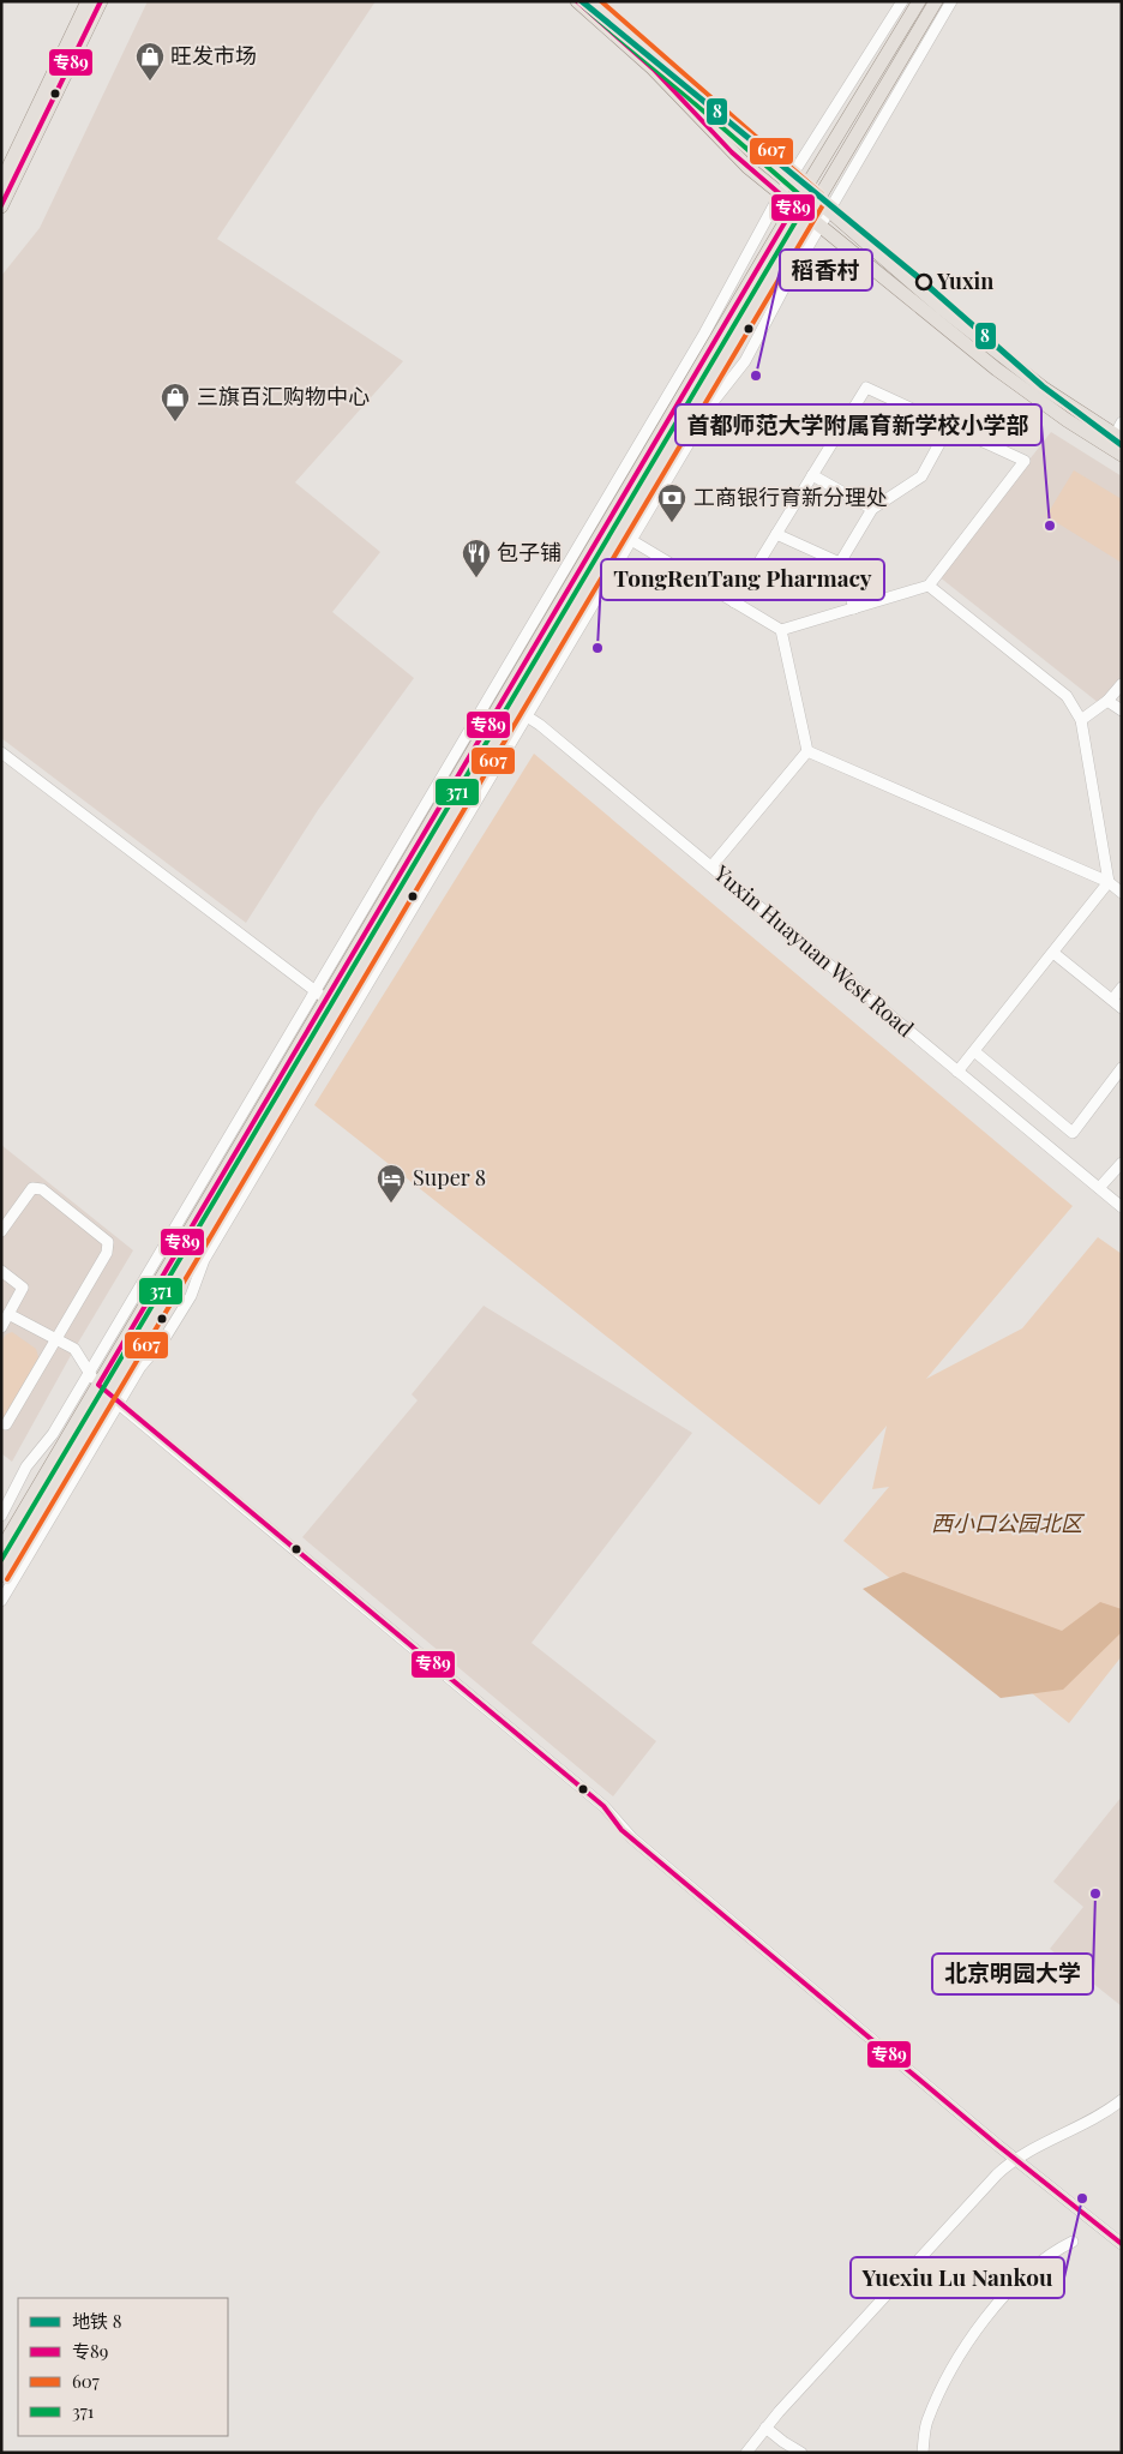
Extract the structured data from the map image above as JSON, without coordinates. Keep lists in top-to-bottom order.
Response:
{
  "streets": {
    "street": ["Yuxin Huayuan West Road"]
  },
  "parks": ["西小口公园北区"],
  "places": {
    "shop": ["旺发市场", "三旗百汇购物中心"],
    "other": [
      "Yuxin",
      "稻香村",
      "首都师范大学附属育新学校小学部",
      "TongRenTang Pharmacy",
      "北京明园大学",
      "Yuexiu Lu Nankou"
    ],
    "bank": ["工商银行育新分理处"],
    "restaurant": ["包子铺"],
    "hotel": ["Super 8"]
  },
  "lines": [
    "metro line 8",
    "transit line 专89",
    "transit line 607",
    "transit line 371"
  ],
  "legend": [
    "地铁 8",
    "专89",
    "607",
    "371"
  ]
}
